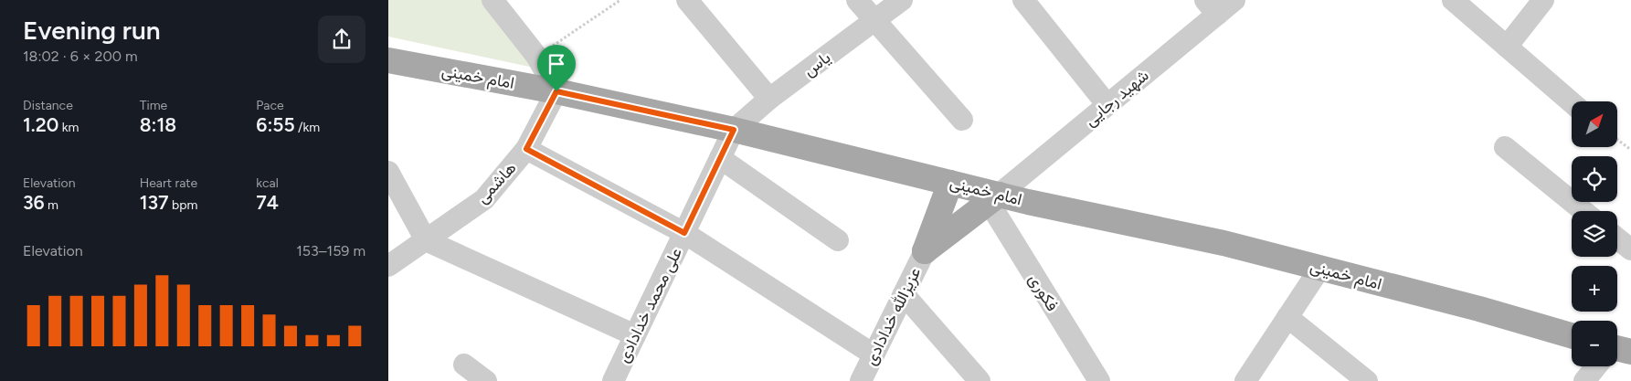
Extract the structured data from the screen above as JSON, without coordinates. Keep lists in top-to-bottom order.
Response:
{
  "streets": {
    "main road": ["امام خمینی"],
    "street": [
      "یاس",
      "شهید رجایی",
      "هاشمی",
      "فکوری",
      "علی محمد خدادادی",
      "عزیزالله خدادادی"
    ]
  },
  "crossings": [
    ["یاس", "امام خمینی"],
    ["یاس", "علی محمد خدادادی"],
    ["امام خمینی", "شهید رجایی"],
    ["امام خمینی", "هاشمی"],
    ["امام خمینی", "فکوری"],
    ["امام خمینی", "علی محمد خدادادی"],
    ["شهید رجایی", "فکوری"]
  ],
  "north": "top right",
  "page": {
    "heading": ["Evening run", "18:02 · 6 × 200 m"],
    "stats": [
      ["Distance", "1.20 km"],
      ["Time", "8:18"],
      ["Pace", "6:55 /km"],
      ["Elevation", "36 m"],
      ["Heart rate", "137 bpm"],
      ["kcal", "74"]
    ],
    "map_buttons": ["+", "−"],
    "chart": ["Elevation", "153–159 m"]
  }
}
